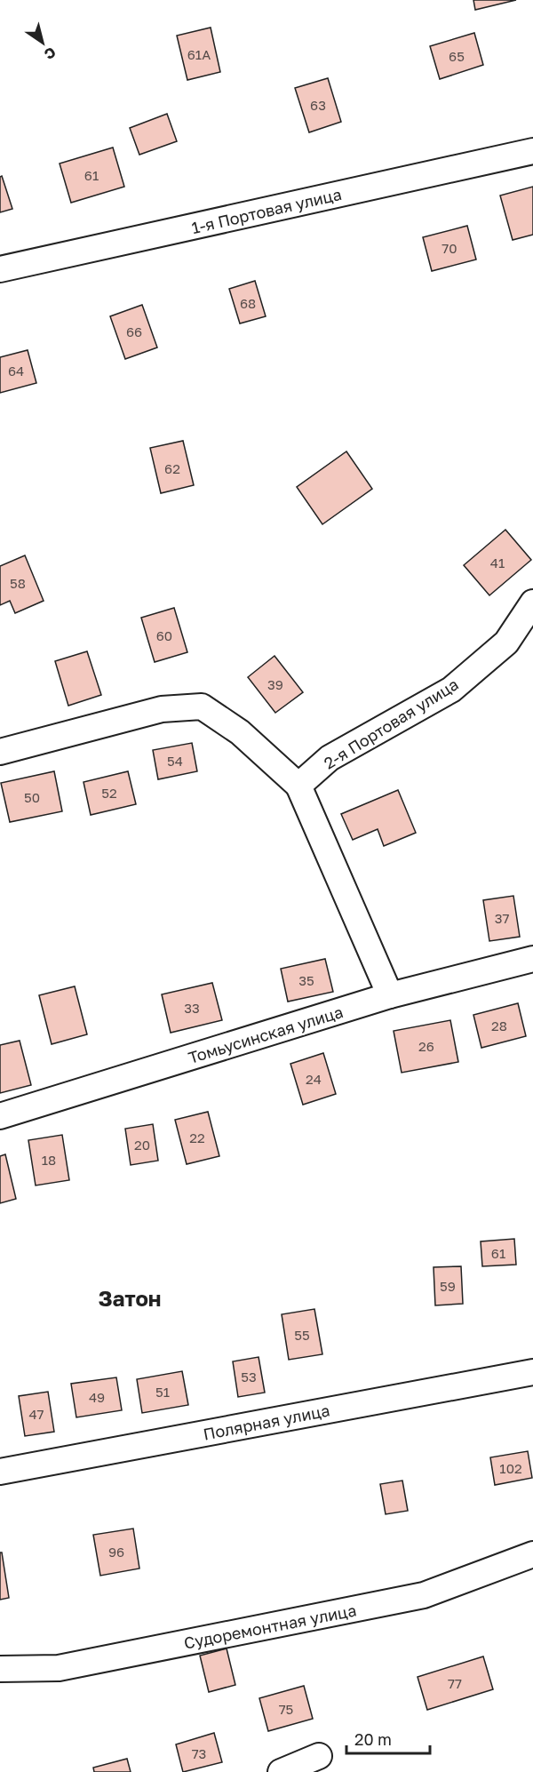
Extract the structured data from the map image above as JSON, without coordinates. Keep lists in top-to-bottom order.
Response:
{
  "streets": {
    "street": [
      "1-я Портовая улица",
      "2-я Портовая улица",
      "Томьусинская улица",
      "Полярная улица",
      "Судоремонтная улица"
    ]
  },
  "districts": ["Затон"],
  "house_numbers": [
    "61А",
    "65",
    "63",
    "61",
    "70",
    "68",
    "66",
    "64",
    "62",
    "41",
    "58",
    "60",
    "39",
    "54",
    "52",
    "50",
    "37",
    "35",
    "33",
    "28",
    "26",
    "24",
    "22",
    "20",
    "18",
    "61",
    "59",
    "55",
    "53",
    "51",
    "49",
    "47",
    "102",
    "96",
    "77",
    "75",
    "73"
  ],
  "scale_bar": "20 m",
  "north": "bottom right"
}
